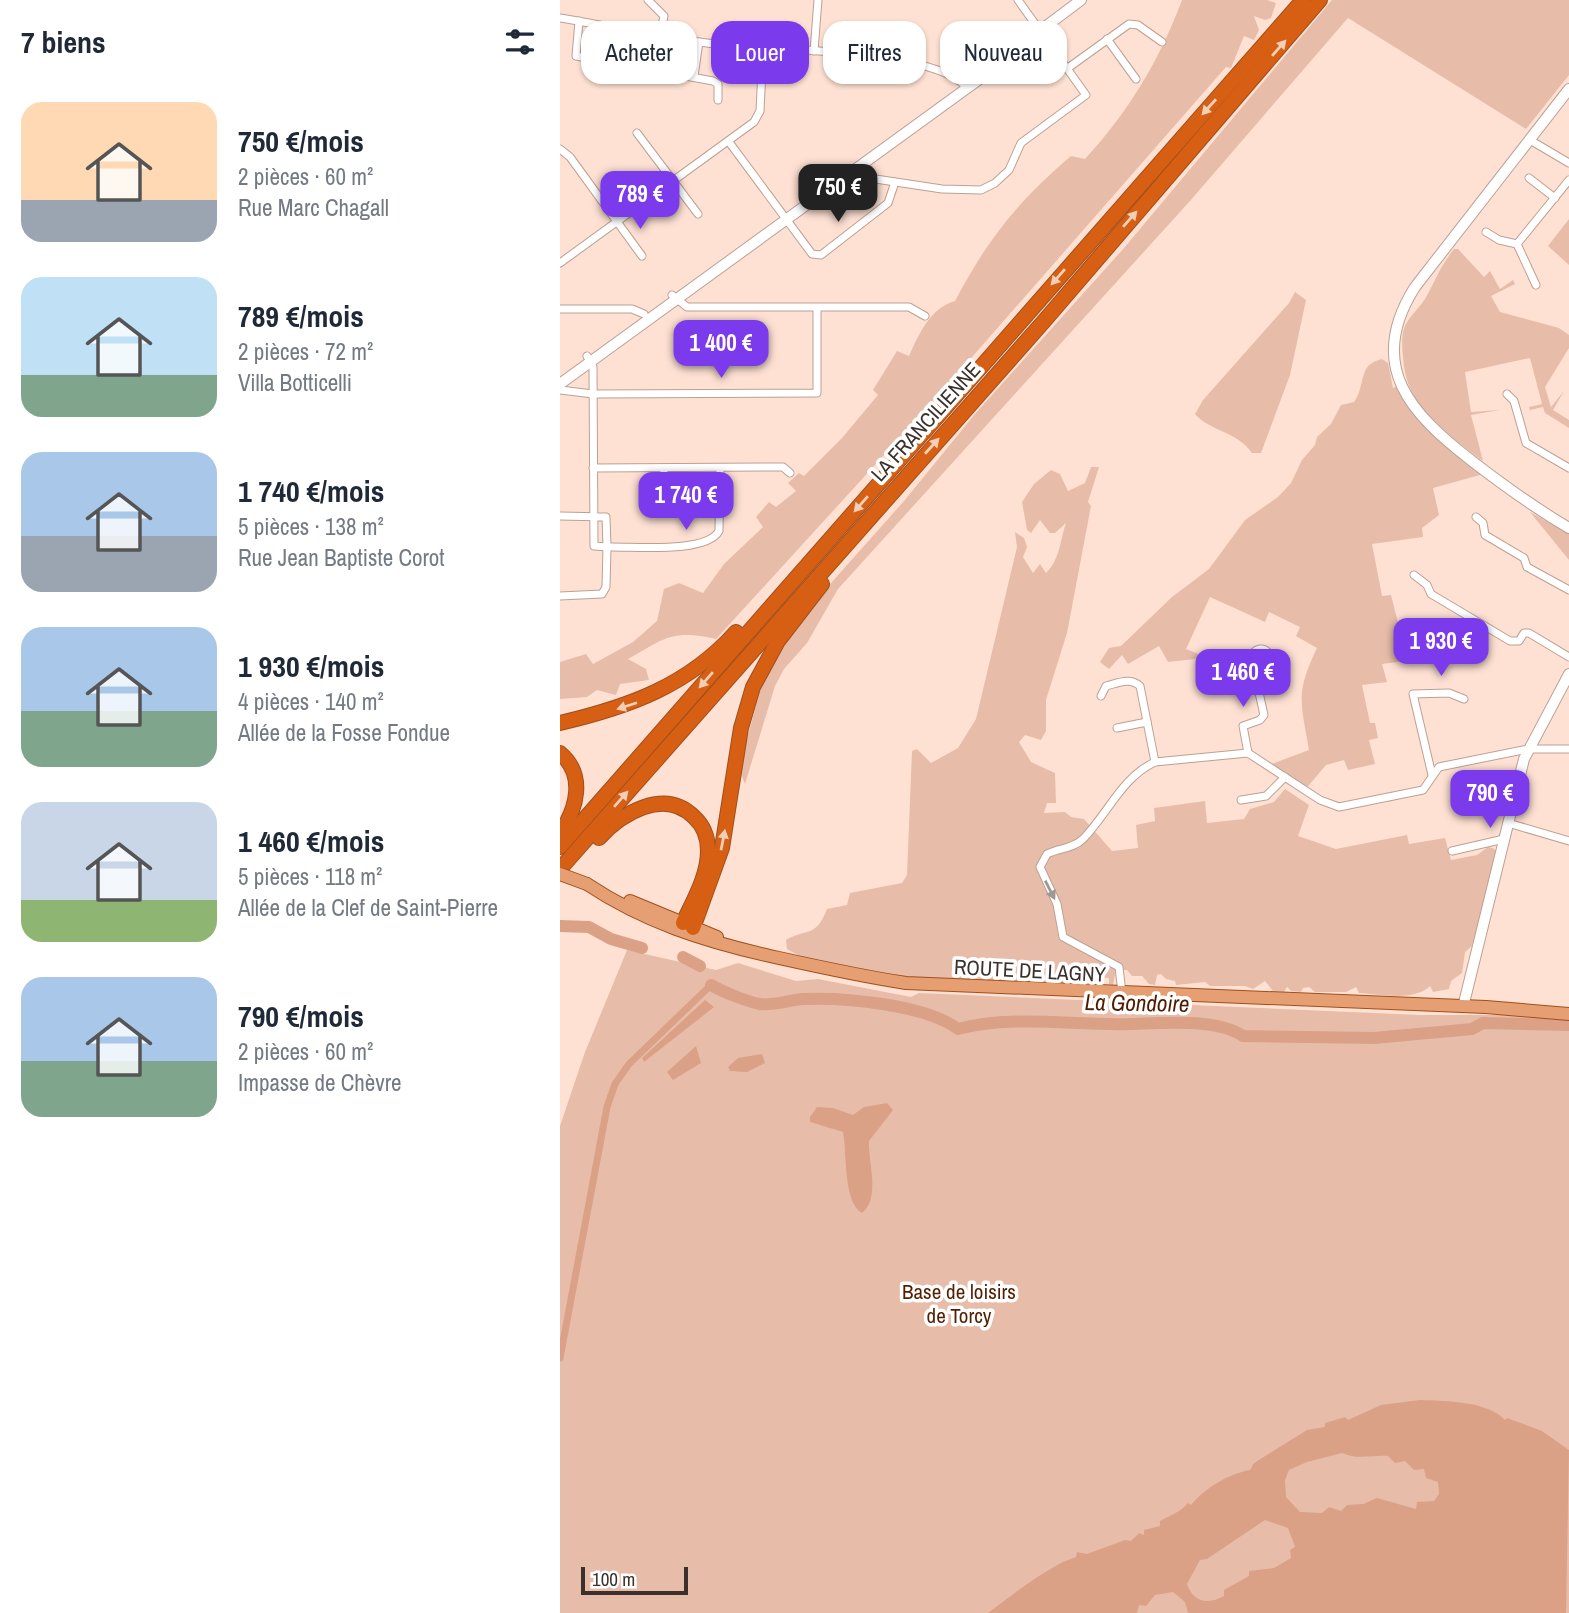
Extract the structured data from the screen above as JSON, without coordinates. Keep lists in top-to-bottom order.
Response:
{
  "streets": {
    "highway": ["LA FRANCILIENNE"],
    "main road": ["ROUTE DE LAGNY"]
  },
  "crossings": [
    ["LA FRANCILIENNE", "ROUTE DE LAGNY"]
  ],
  "water": ["La Gondoire"],
  "parks": ["Base de loisirs de Torcy"],
  "scale_bar": "100 m",
  "page": {
    "heading": "7 biens",
    "chip": [
      "Acheter",
      "Louer",
      "Filtres",
      "Nouveau"
    ],
    "list": [
      {
        "name": "750 €/mois",
        "note": "2 pièces · 60 m² · Rue Marc Chagall"
      },
      {
        "name": "789 €/mois",
        "note": "2 pièces · 72 m² · Villa Botticelli"
      },
      {
        "name": "1 740 €/mois",
        "note": "5 pièces · 138 m² · Rue Jean Baptiste Corot"
      },
      {
        "name": "1 930 €/mois",
        "note": "4 pièces · 140 m² · Allée de la Fosse Fondue"
      },
      {
        "name": "1 460 €/mois",
        "note": "5 pièces · 118 m² · Allée de la Clef de Saint-Pierre"
      },
      {
        "name": "790 €/mois",
        "note": "2 pièces · 60 m² · Impasse de Chèvre"
      }
    ],
    "price": [
      "750 €",
      "789 €",
      "1 400 €",
      "1 740 €",
      "1 930 €",
      "1 460 €",
      "790 €"
    ],
    "scale": "100 m"
  }
}
